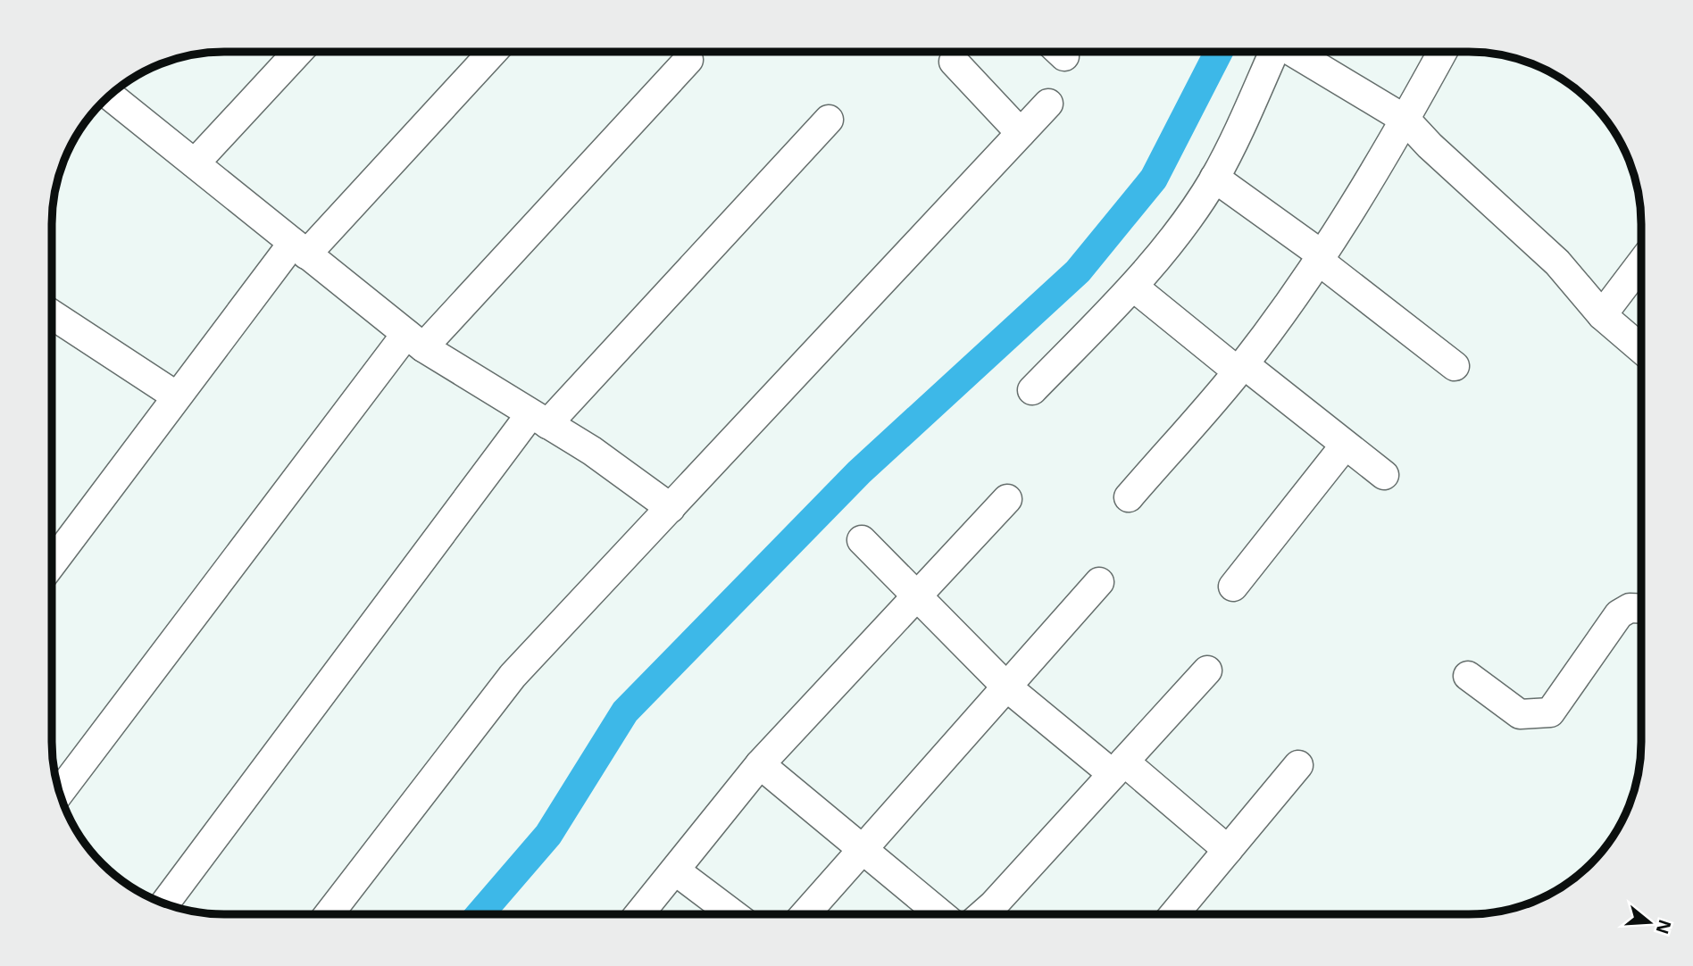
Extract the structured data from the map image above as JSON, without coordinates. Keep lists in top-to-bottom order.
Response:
{
  "north": "right"
}
